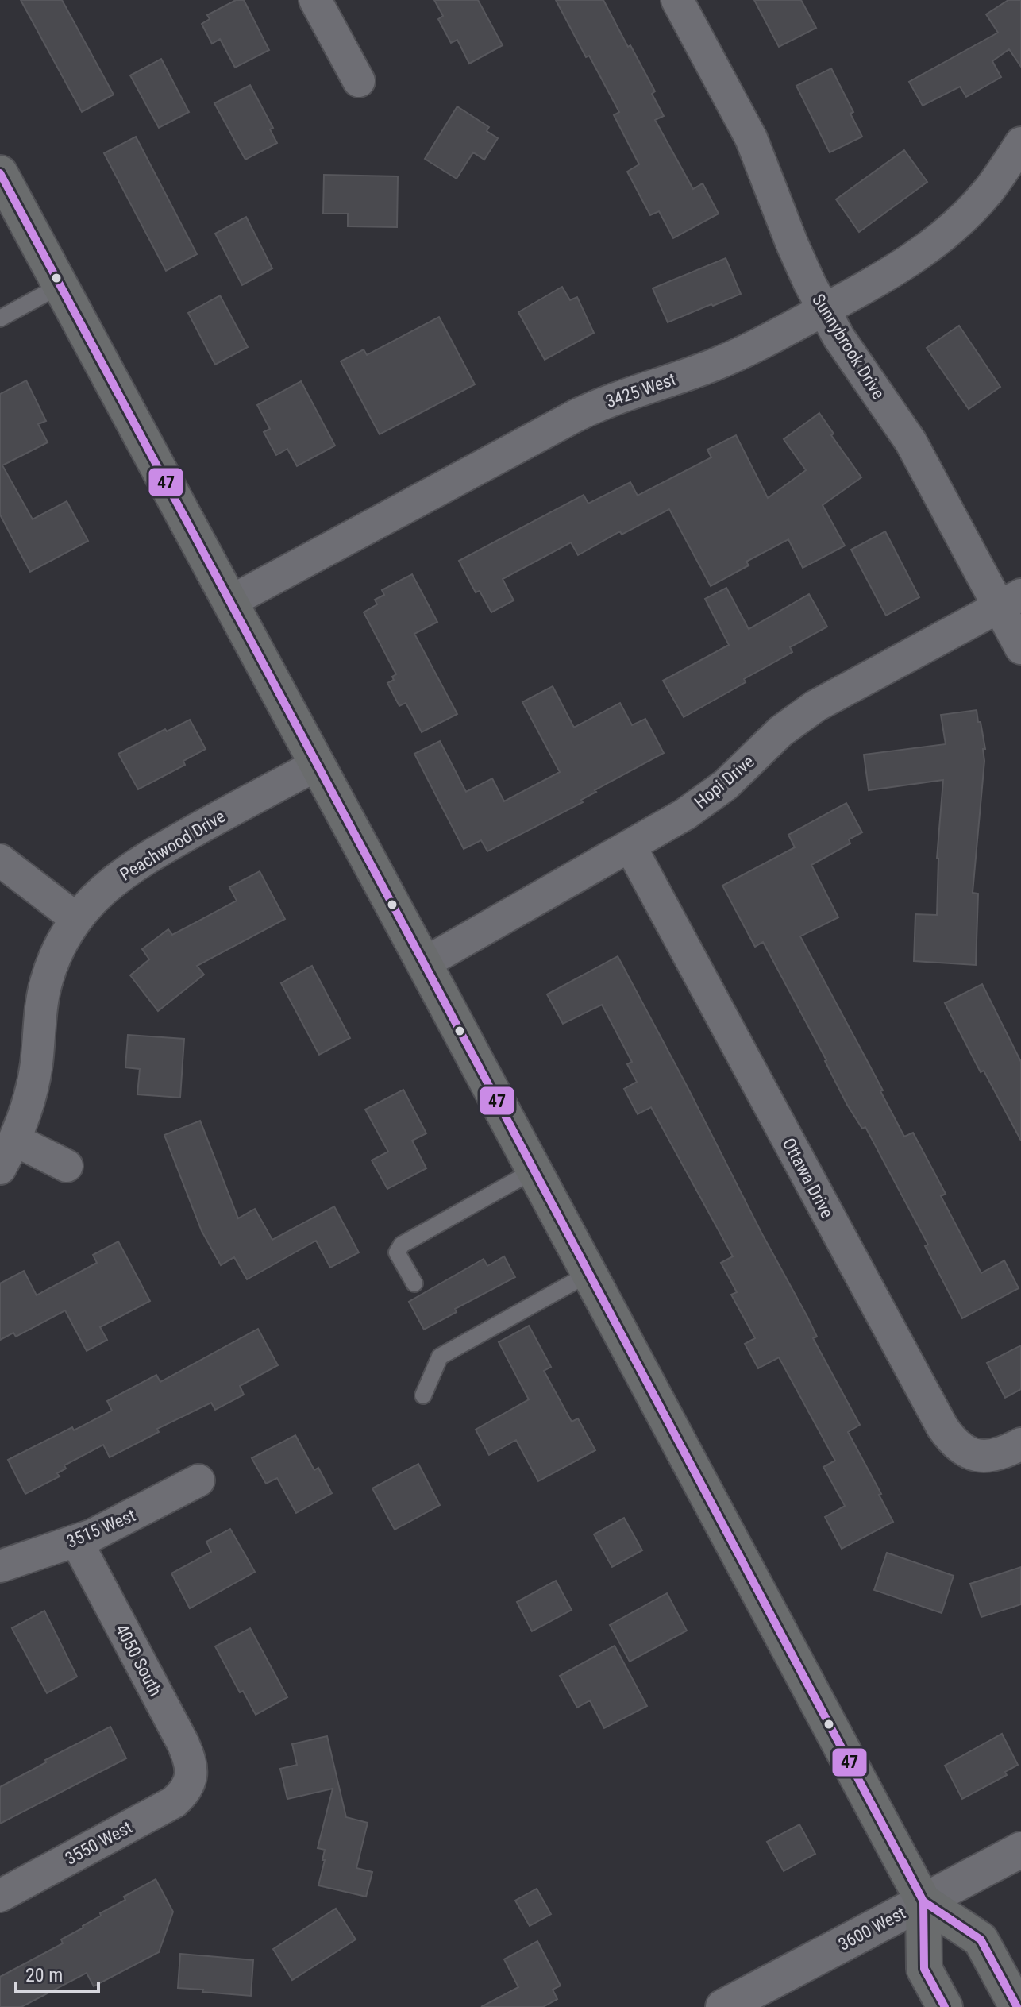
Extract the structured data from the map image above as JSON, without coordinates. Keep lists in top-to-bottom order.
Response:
{
  "streets": {
    "street": [
      "Sunnybrook Drive",
      "3425 West",
      "Hopi Drive",
      "Peachwood Drive",
      "Ottawa Drive",
      "3515 West",
      "4050 South",
      "3550 West",
      "3600 West"
    ]
  },
  "crossings": [
    ["Sunnybrook Drive", "3425 West"],
    ["Sunnybrook Drive", "Hopi Drive"],
    ["Hopi Drive", "Ottawa Drive"],
    ["3515 West", "4050 South"],
    ["4050 South", "3550 West"]
  ],
  "lines": ["transit line 47"],
  "scale_bar": "20 m"
}
